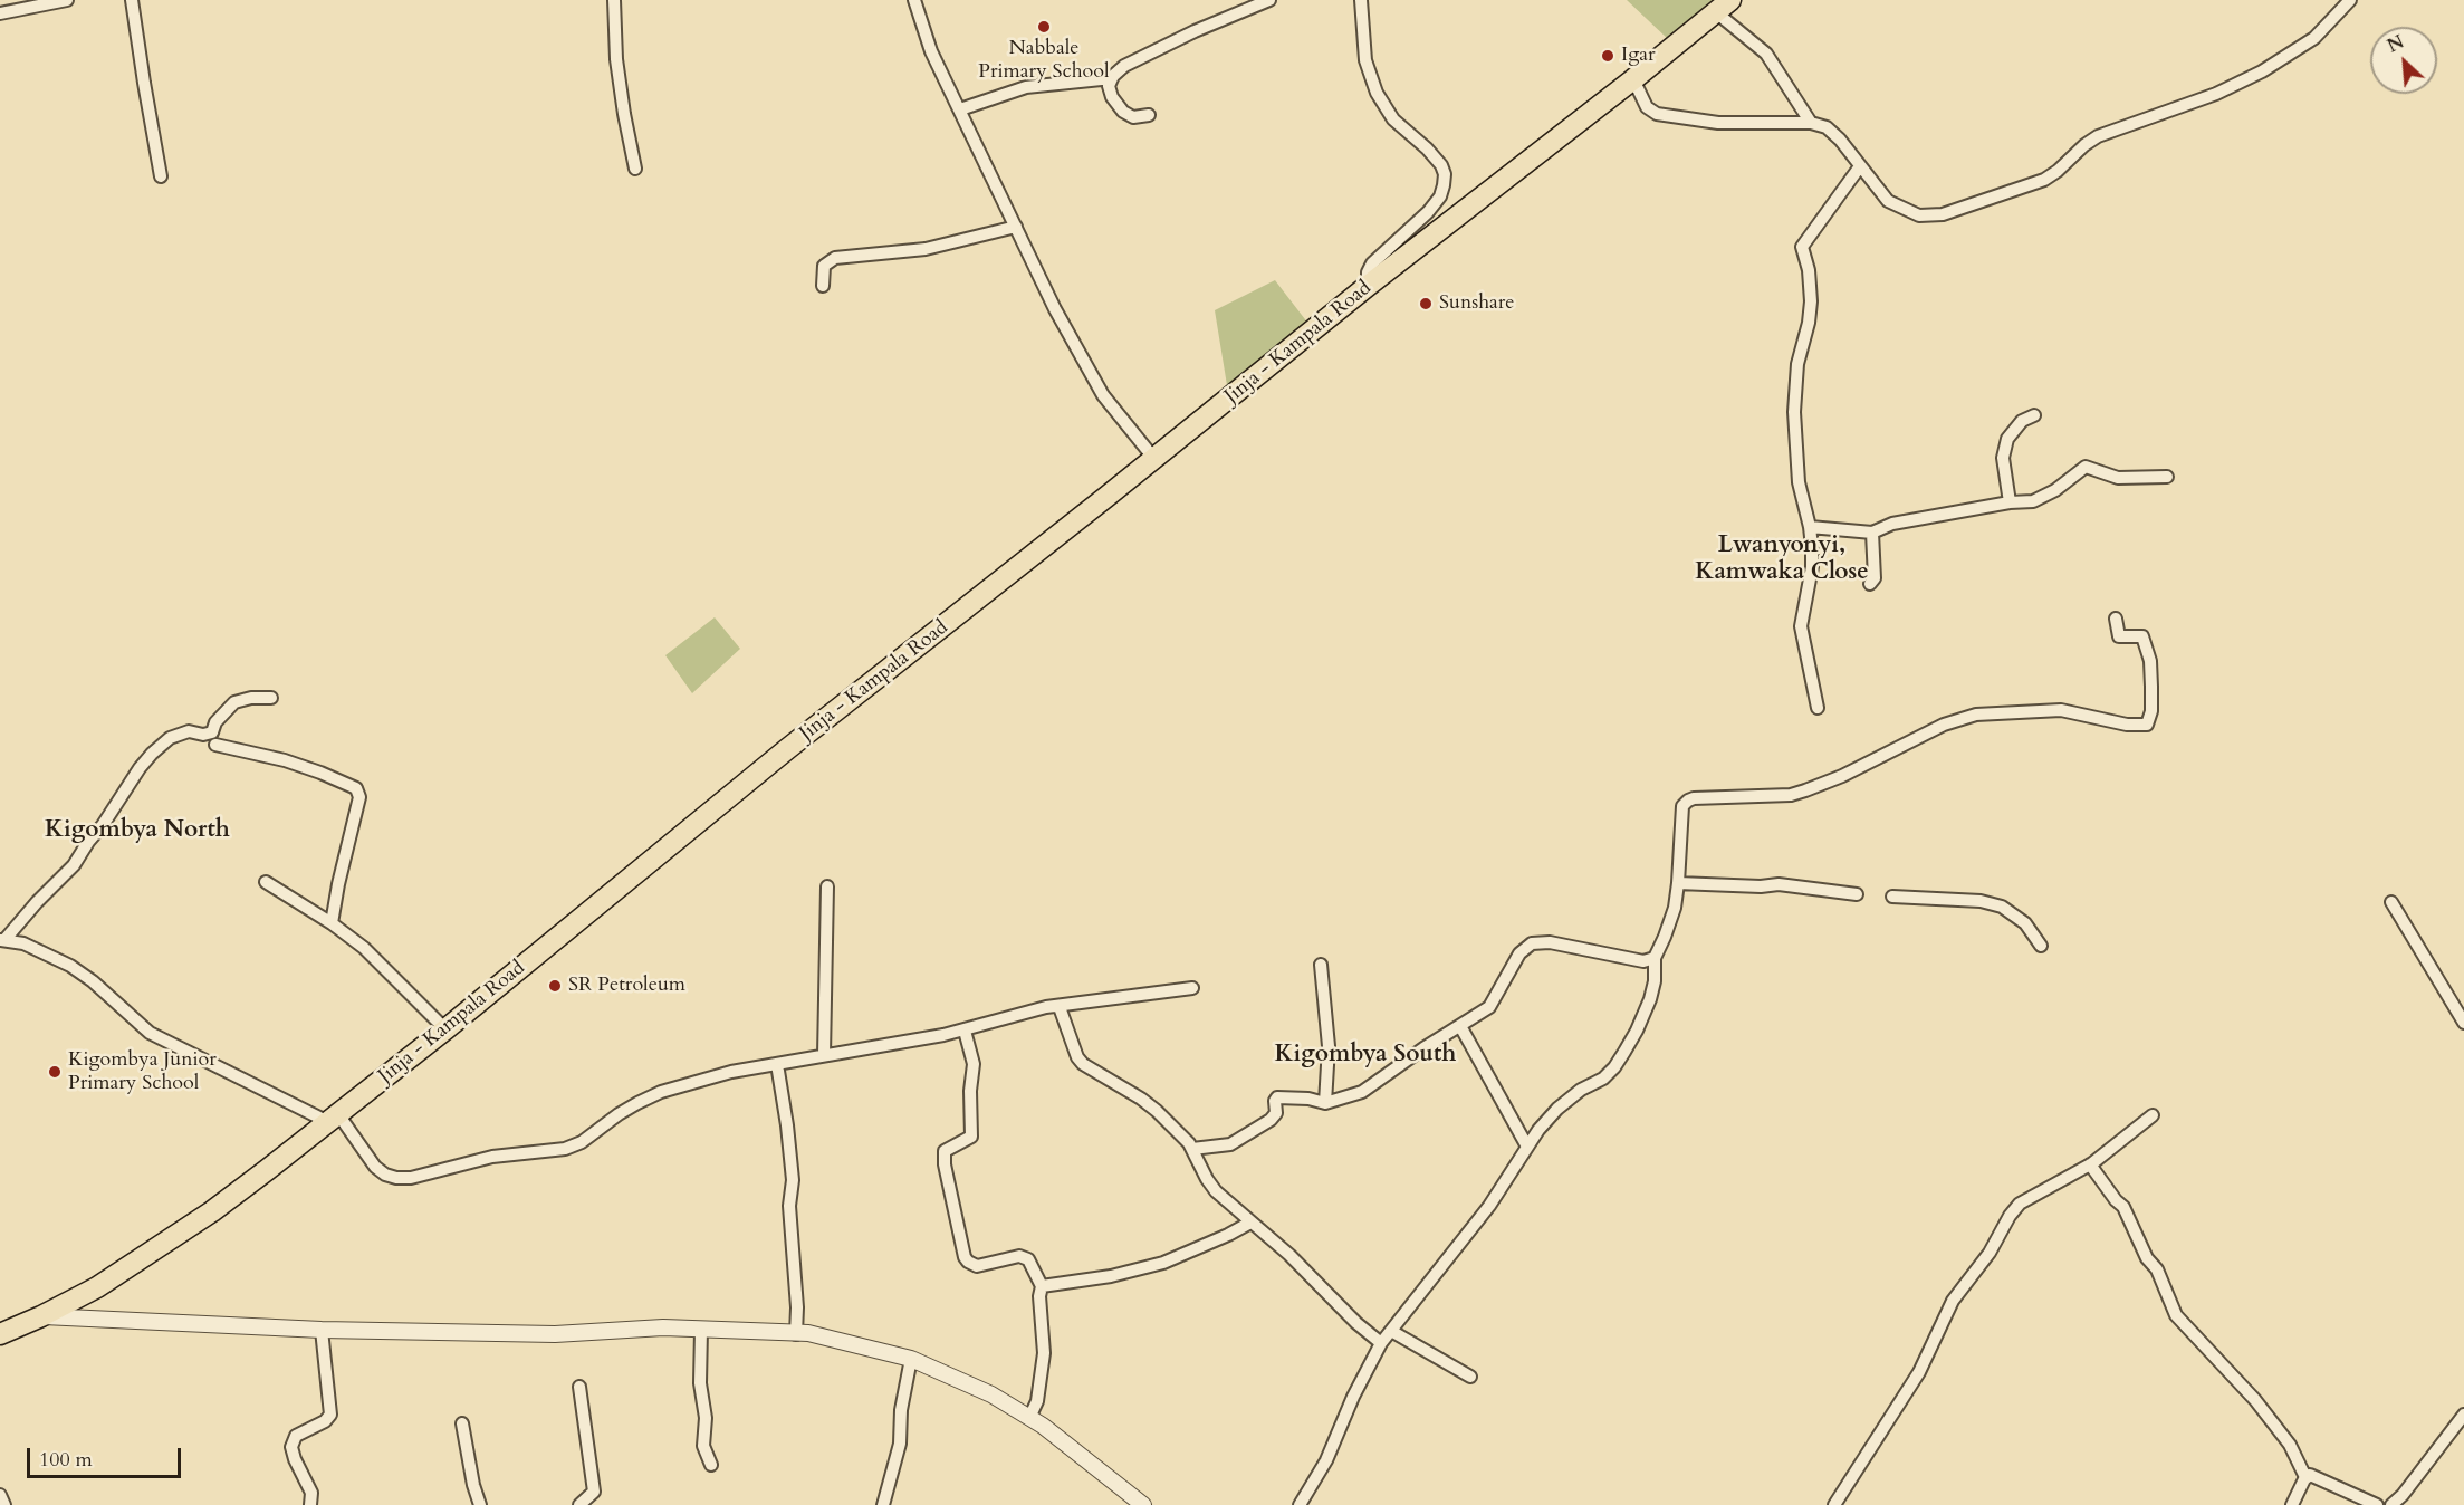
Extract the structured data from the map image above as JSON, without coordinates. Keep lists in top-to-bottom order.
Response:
{
  "streets": {
    "highway": ["Jinja - Kampala Road"]
  },
  "districts": ["Lwanyonyi, Kamwaka Close", "Kigombya North", "Kigombya South"],
  "places": [
    "Nabbale Primary School",
    "Igar",
    "Sunshare",
    "SR Petroleum",
    "Kigombya Junior Primary School"
  ],
  "scale_bar": "100 m",
  "north": "top left"
}
